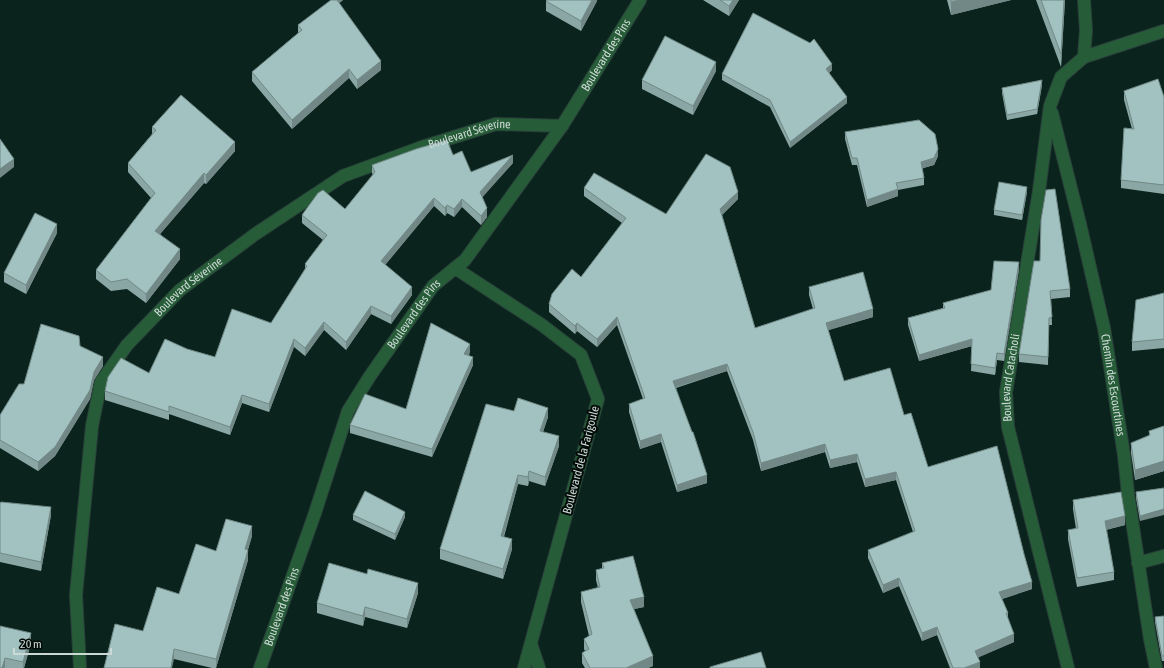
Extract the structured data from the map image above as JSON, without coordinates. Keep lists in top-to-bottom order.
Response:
{
  "streets": {
    "street": [
      "Boulevard des Pins",
      "Boulevard Séverine",
      "Boulevard Catacholi",
      "Chemin des Escourtines",
      "Boulevard de la Farigoule"
    ]
  },
  "crossings": [
    ["Boulevard des Pins", "Boulevard Séverine"],
    ["Boulevard des Pins", "Boulevard de la Farigoule"],
    ["Boulevard Catacholi", "Chemin des Escourtines"]
  ],
  "scale_bar": "20 m"
}
